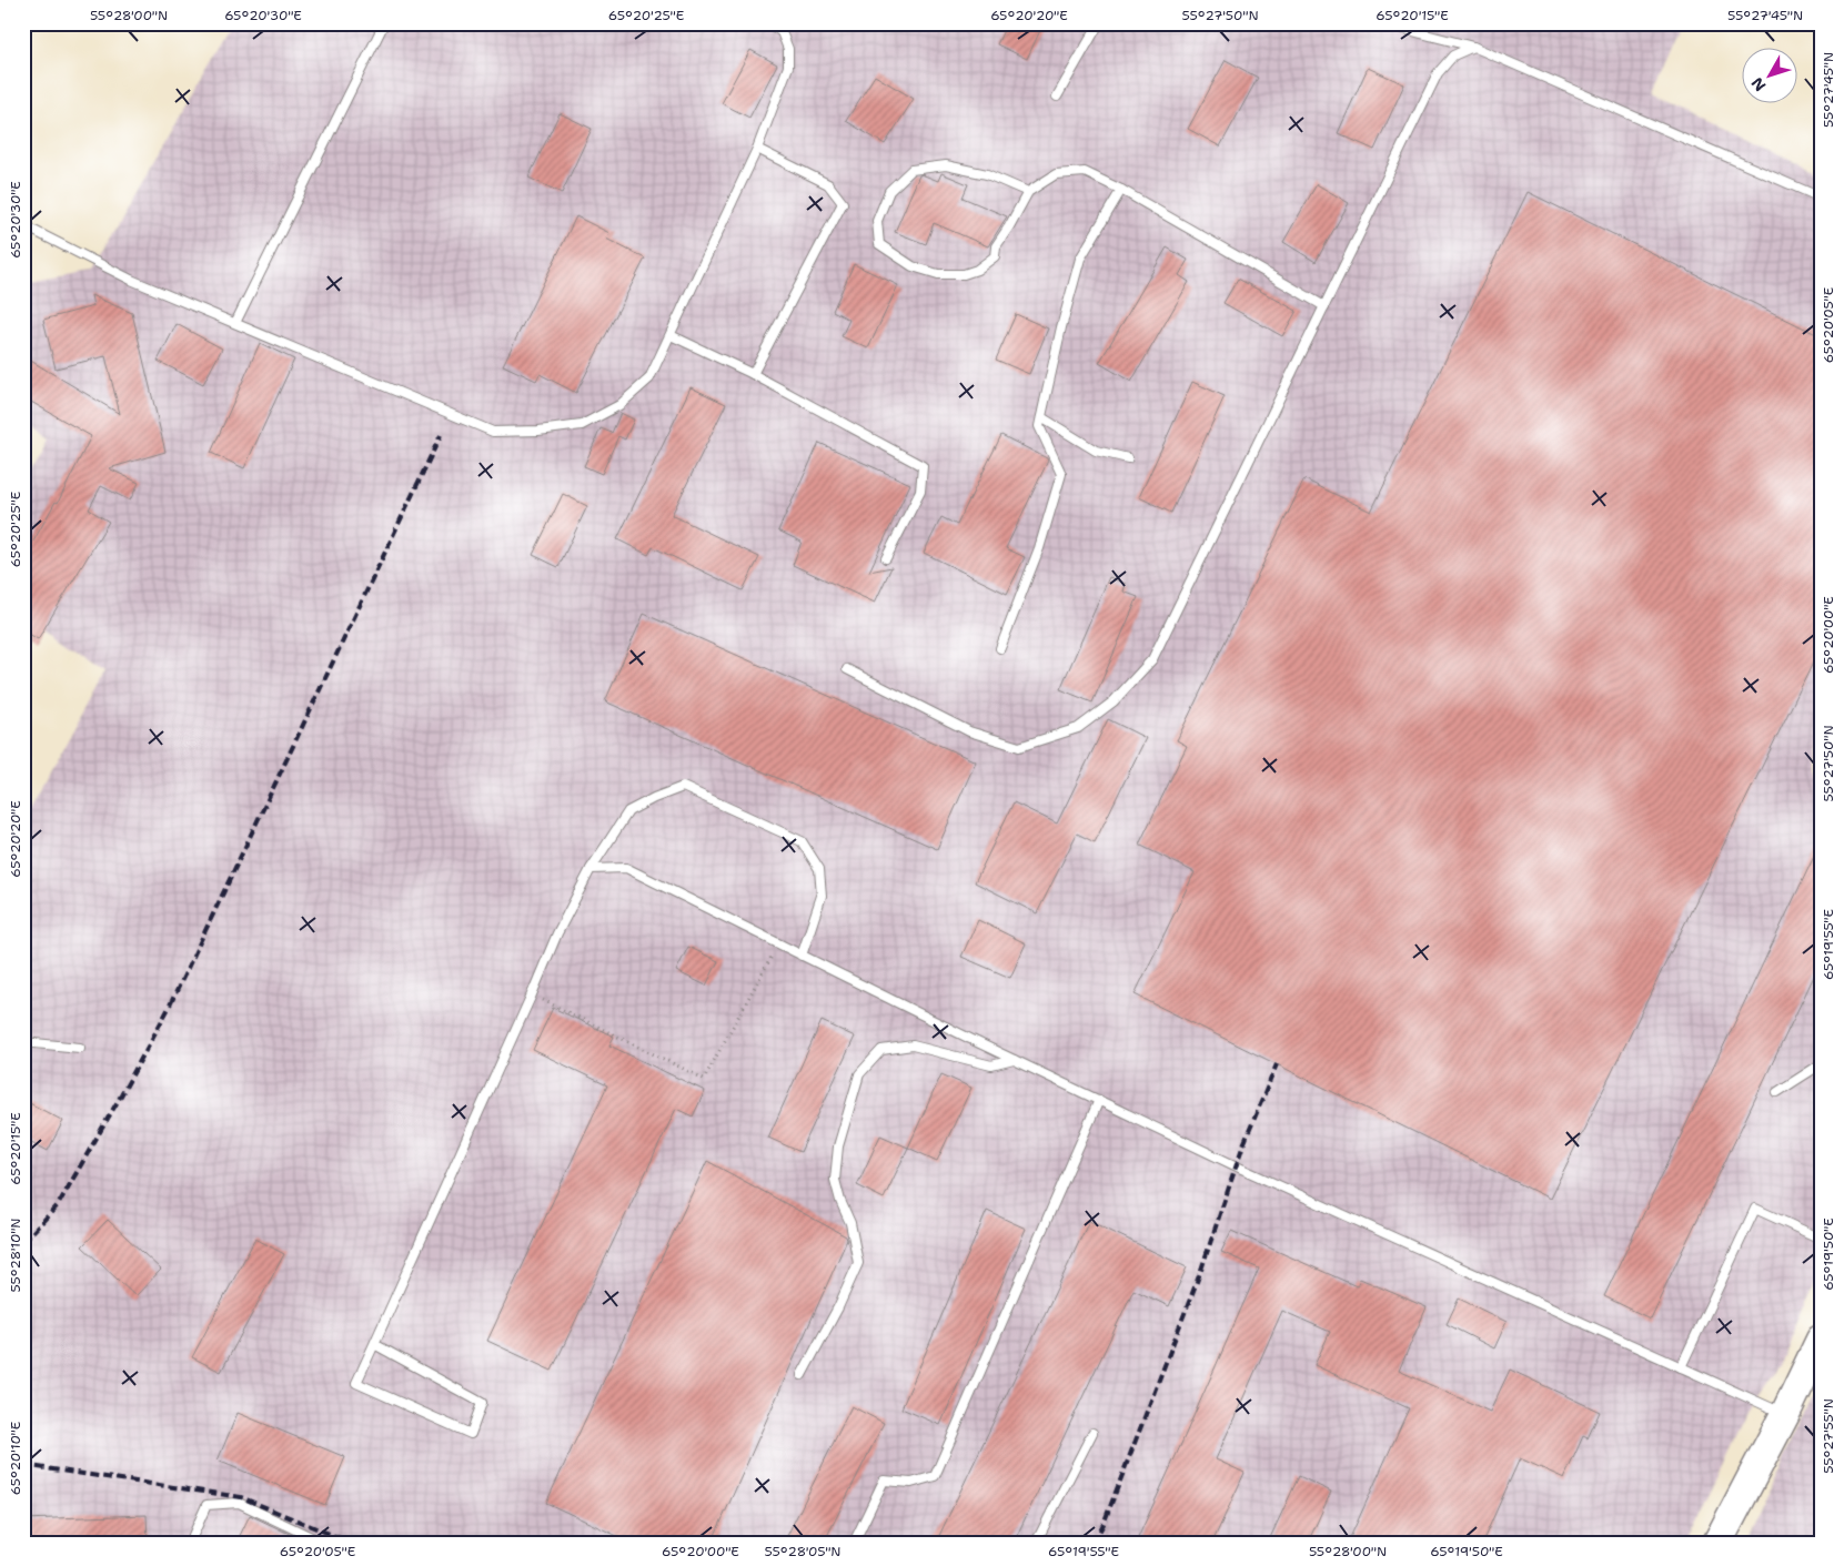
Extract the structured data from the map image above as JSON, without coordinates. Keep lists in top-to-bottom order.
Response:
{
  "north": "bottom left",
  "coordinates": [
    "55°28'00\"N",
    "65°20'30\"E",
    "65°20'25\"E",
    "65°20'20\"E",
    "55°27'50\"N",
    "65°20'15\"E",
    "55°27'45\"N",
    "65°20'05\"E",
    "65°20'00\"E",
    "65°19'55\"E",
    "65°19'50\"E",
    "55°28'10\"N",
    "55°27'55\"N",
    "65°20'10\"E",
    "55°28'05\"N"
  ]
}
